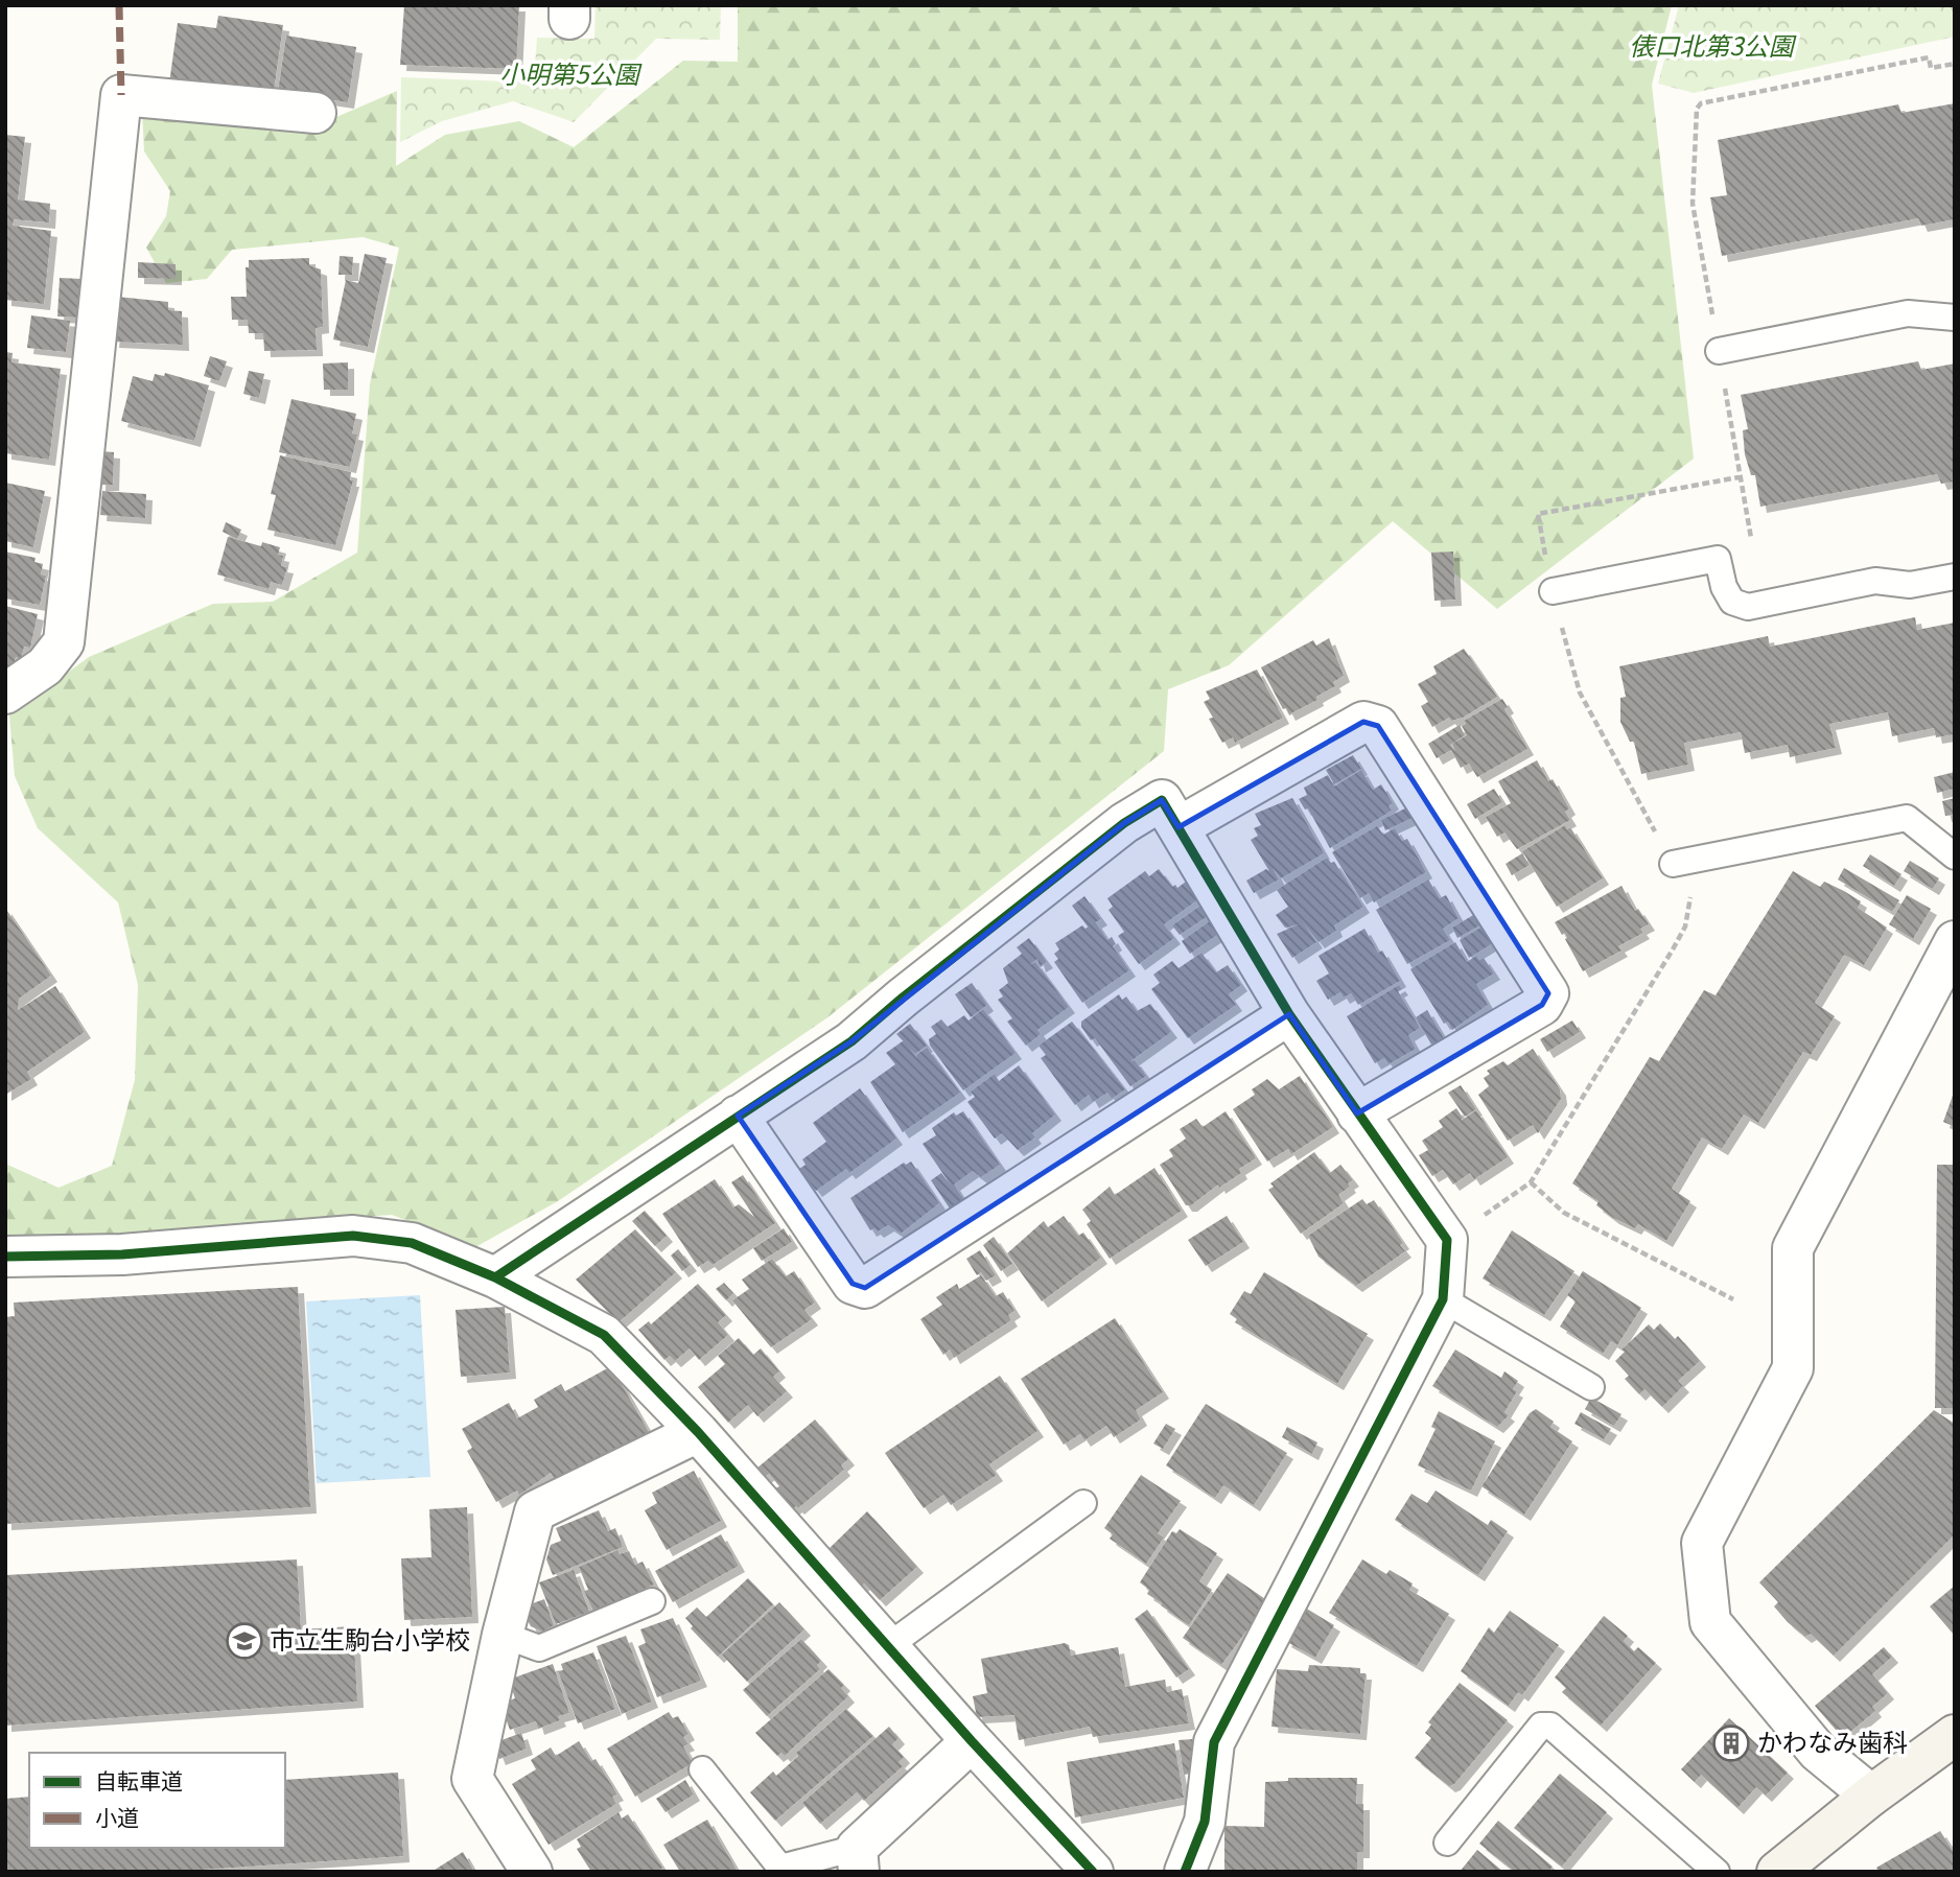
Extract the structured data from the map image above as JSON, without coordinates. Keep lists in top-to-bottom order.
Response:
{
  "parks": ["俵口北第3公園", "小明第5公園"],
  "places": {
    "school or university": ["市立生駒台小学校"],
    "building": ["かわなみ歯科"]
  },
  "legend": ["自転車道", "小道"]
}
